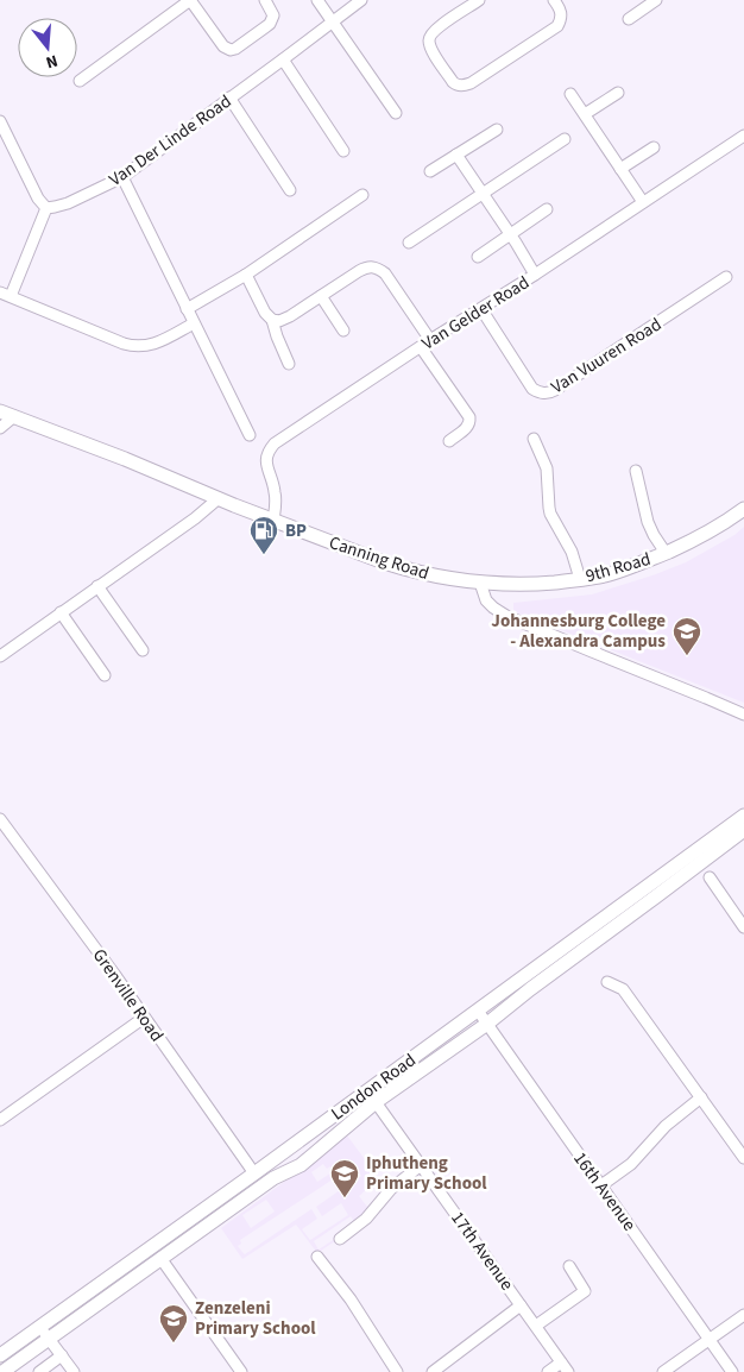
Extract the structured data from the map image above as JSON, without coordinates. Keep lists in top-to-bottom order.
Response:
{
  "streets": {
    "main road": ["Canning Road", "9th Road", "London Road"],
    "street": [
      "Van Der Linde Road",
      "Van Gelder Road",
      "Van Vuuren Road",
      "Grenville Road",
      "16th Avenue",
      "17th Avenue"
    ]
  },
  "crossings": [
    ["Van Gelder Road", "Van Vuuren Road"],
    ["Van Gelder Road", "Canning Road"],
    ["Canning Road", "9th Road"],
    ["Grenville Road", "London Road"],
    ["London Road", "16th Avenue"],
    ["London Road", "17th Avenue"]
  ],
  "places": {
    "fuel station": ["BP"],
    "school or university": ["Johannesburg College - Alexandra Campus", "Iphutheng Primary School", "Zenzeleni Primary School"]
  },
  "north": "bottom"
}
